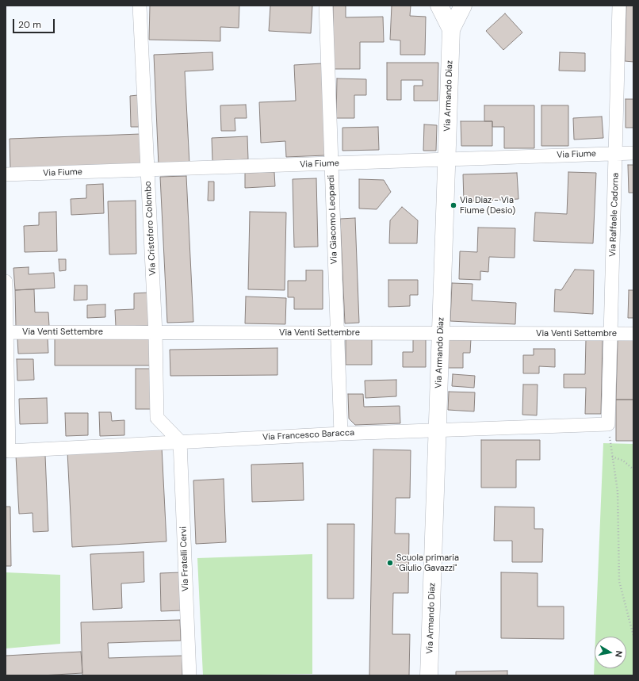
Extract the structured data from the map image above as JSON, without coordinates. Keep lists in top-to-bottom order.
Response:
{
  "streets": {
    "street": [
      "Via Armando Diaz",
      "Via Fiume",
      "Via Raffaele Cadorna",
      "Via Giacomo Leopardi",
      "Via Cristoforo Colombo",
      "Via Venti Settembre",
      "Via Francesco Baracca",
      "Via Fratelli Cervi"
    ]
  },
  "crossings": [
    ["Via Armando Diaz", "Via Fiume"],
    ["Via Armando Diaz", "Via Venti Settembre"],
    ["Via Armando Diaz", "Via Francesco Baracca"],
    ["Via Fiume", "Via Raffaele Cadorna"],
    ["Via Fiume", "Via Giacomo Leopardi"],
    ["Via Fiume", "Via Cristoforo Colombo"],
    ["Via Raffaele Cadorna", "Via Venti Settembre"],
    ["Via Raffaele Cadorna", "Via Francesco Baracca"],
    ["Via Giacomo Leopardi", "Via Venti Settembre"],
    ["Via Giacomo Leopardi", "Via Francesco Baracca"],
    ["Via Cristoforo Colombo", "Via Venti Settembre"],
    ["Via Cristoforo Colombo", "Via Francesco Baracca"],
    ["Via Cristoforo Colombo", "Via Fratelli Cervi"],
    ["Via Venti Settembre", "Via Francesco Baracca"],
    ["Via Francesco Baracca", "Via Fratelli Cervi"]
  ],
  "places": ["Via Diaz - Via Fiume (Desio)", "Scuola primaria \"Giulio Gavazzi\""],
  "scale_bar": "20 m",
  "north": "right"
}
